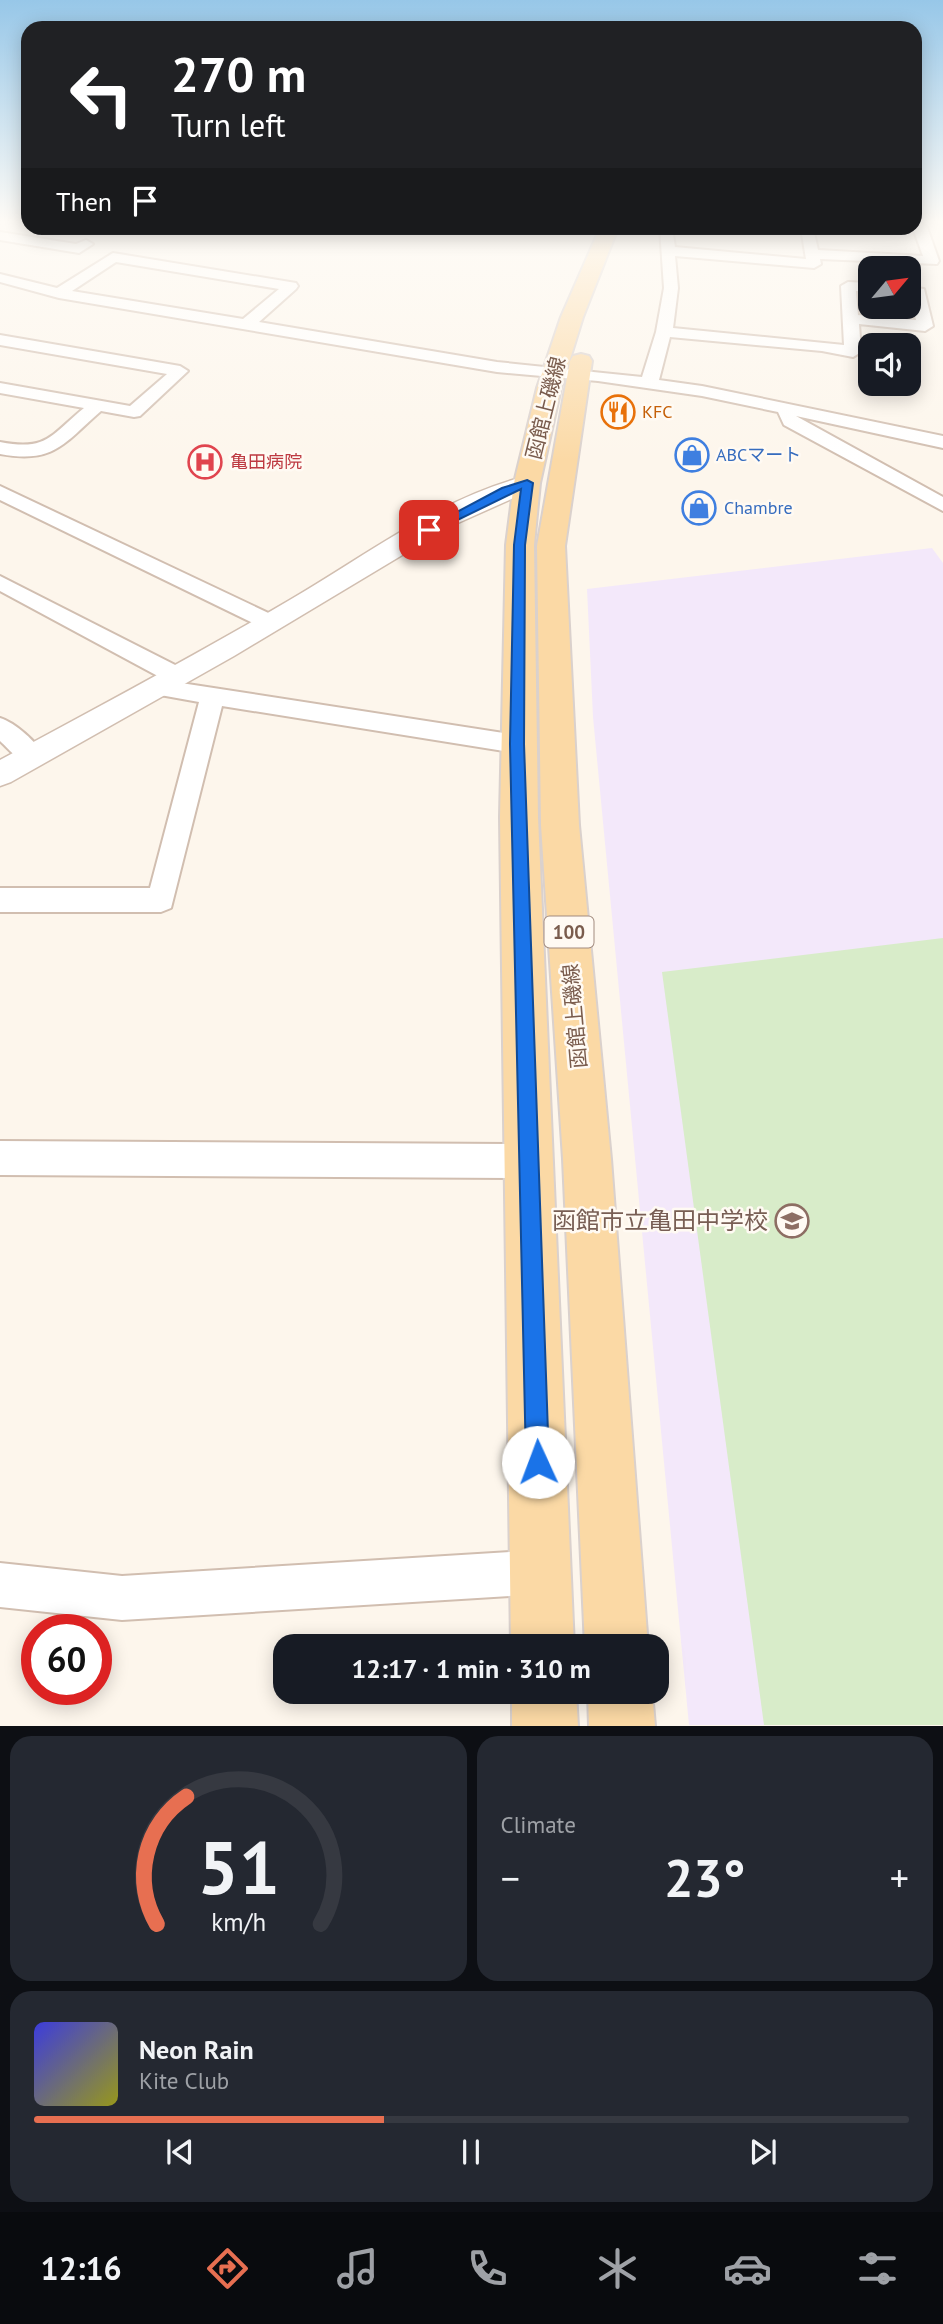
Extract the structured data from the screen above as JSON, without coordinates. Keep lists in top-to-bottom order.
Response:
{
  "streets": {
    "main road": ["函館上磯線", "100"]
  },
  "places": {
    "restaurant": ["KFC"],
    "shop": ["ABCマート", "Chambre"],
    "hospital": ["亀田病院"],
    "school or university": ["函館市立亀田中学校"]
  },
  "north": "top right",
  "page": {
    "turn": ["270 m", "Turn left"],
    "then": "Then",
    "limit": "60",
    "trip": "12:17 · 1 min · 310 m",
    "tile": "Climate",
    "heat": ["−", "23°", "+"],
    "song": ["Neon Rain", "Kite Club"],
    "tabs": "12:16",
    "gauge": ["51", "km/h"]
  }
}
